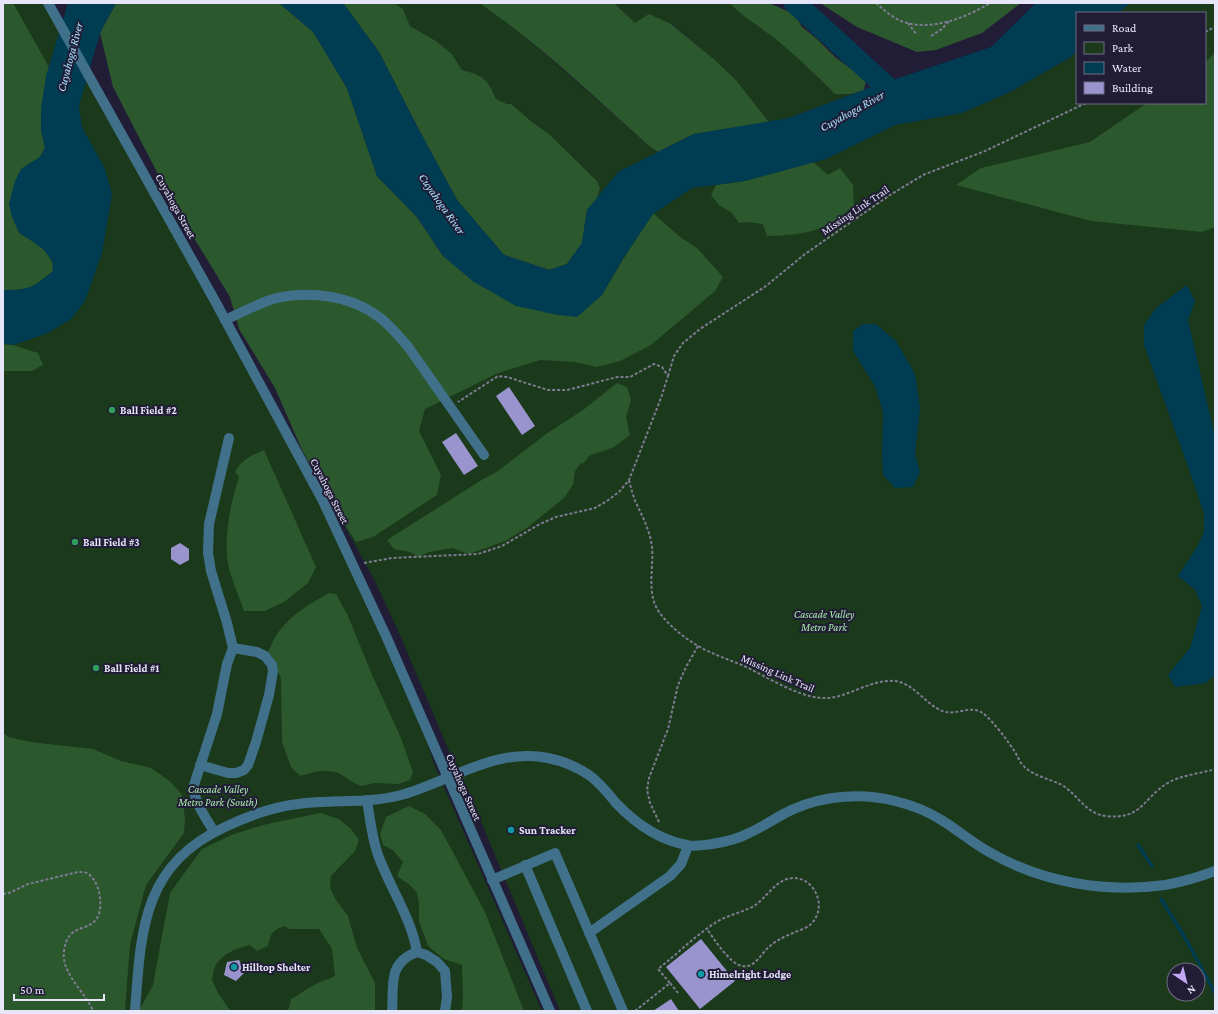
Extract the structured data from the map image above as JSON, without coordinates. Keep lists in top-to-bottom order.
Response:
{
  "streets": {
    "street": ["Cuyahoga Street"],
    "path": ["Missing Link Trail"]
  },
  "water": ["Cuyahoga River"],
  "parks": ["Cascade Valley Metro Park", "Cascade Valley Metro Park (South)"],
  "places": [
    "Ball Field #2",
    "Ball Field #3",
    "Ball Field #1",
    "Sun Tracker",
    "Hilltop Shelter",
    "Himelright Lodge"
  ],
  "legend": [
    "Road",
    "Park",
    "Water",
    "Building"
  ],
  "scale_bar": "50 m",
  "north": "bottom right"
}
